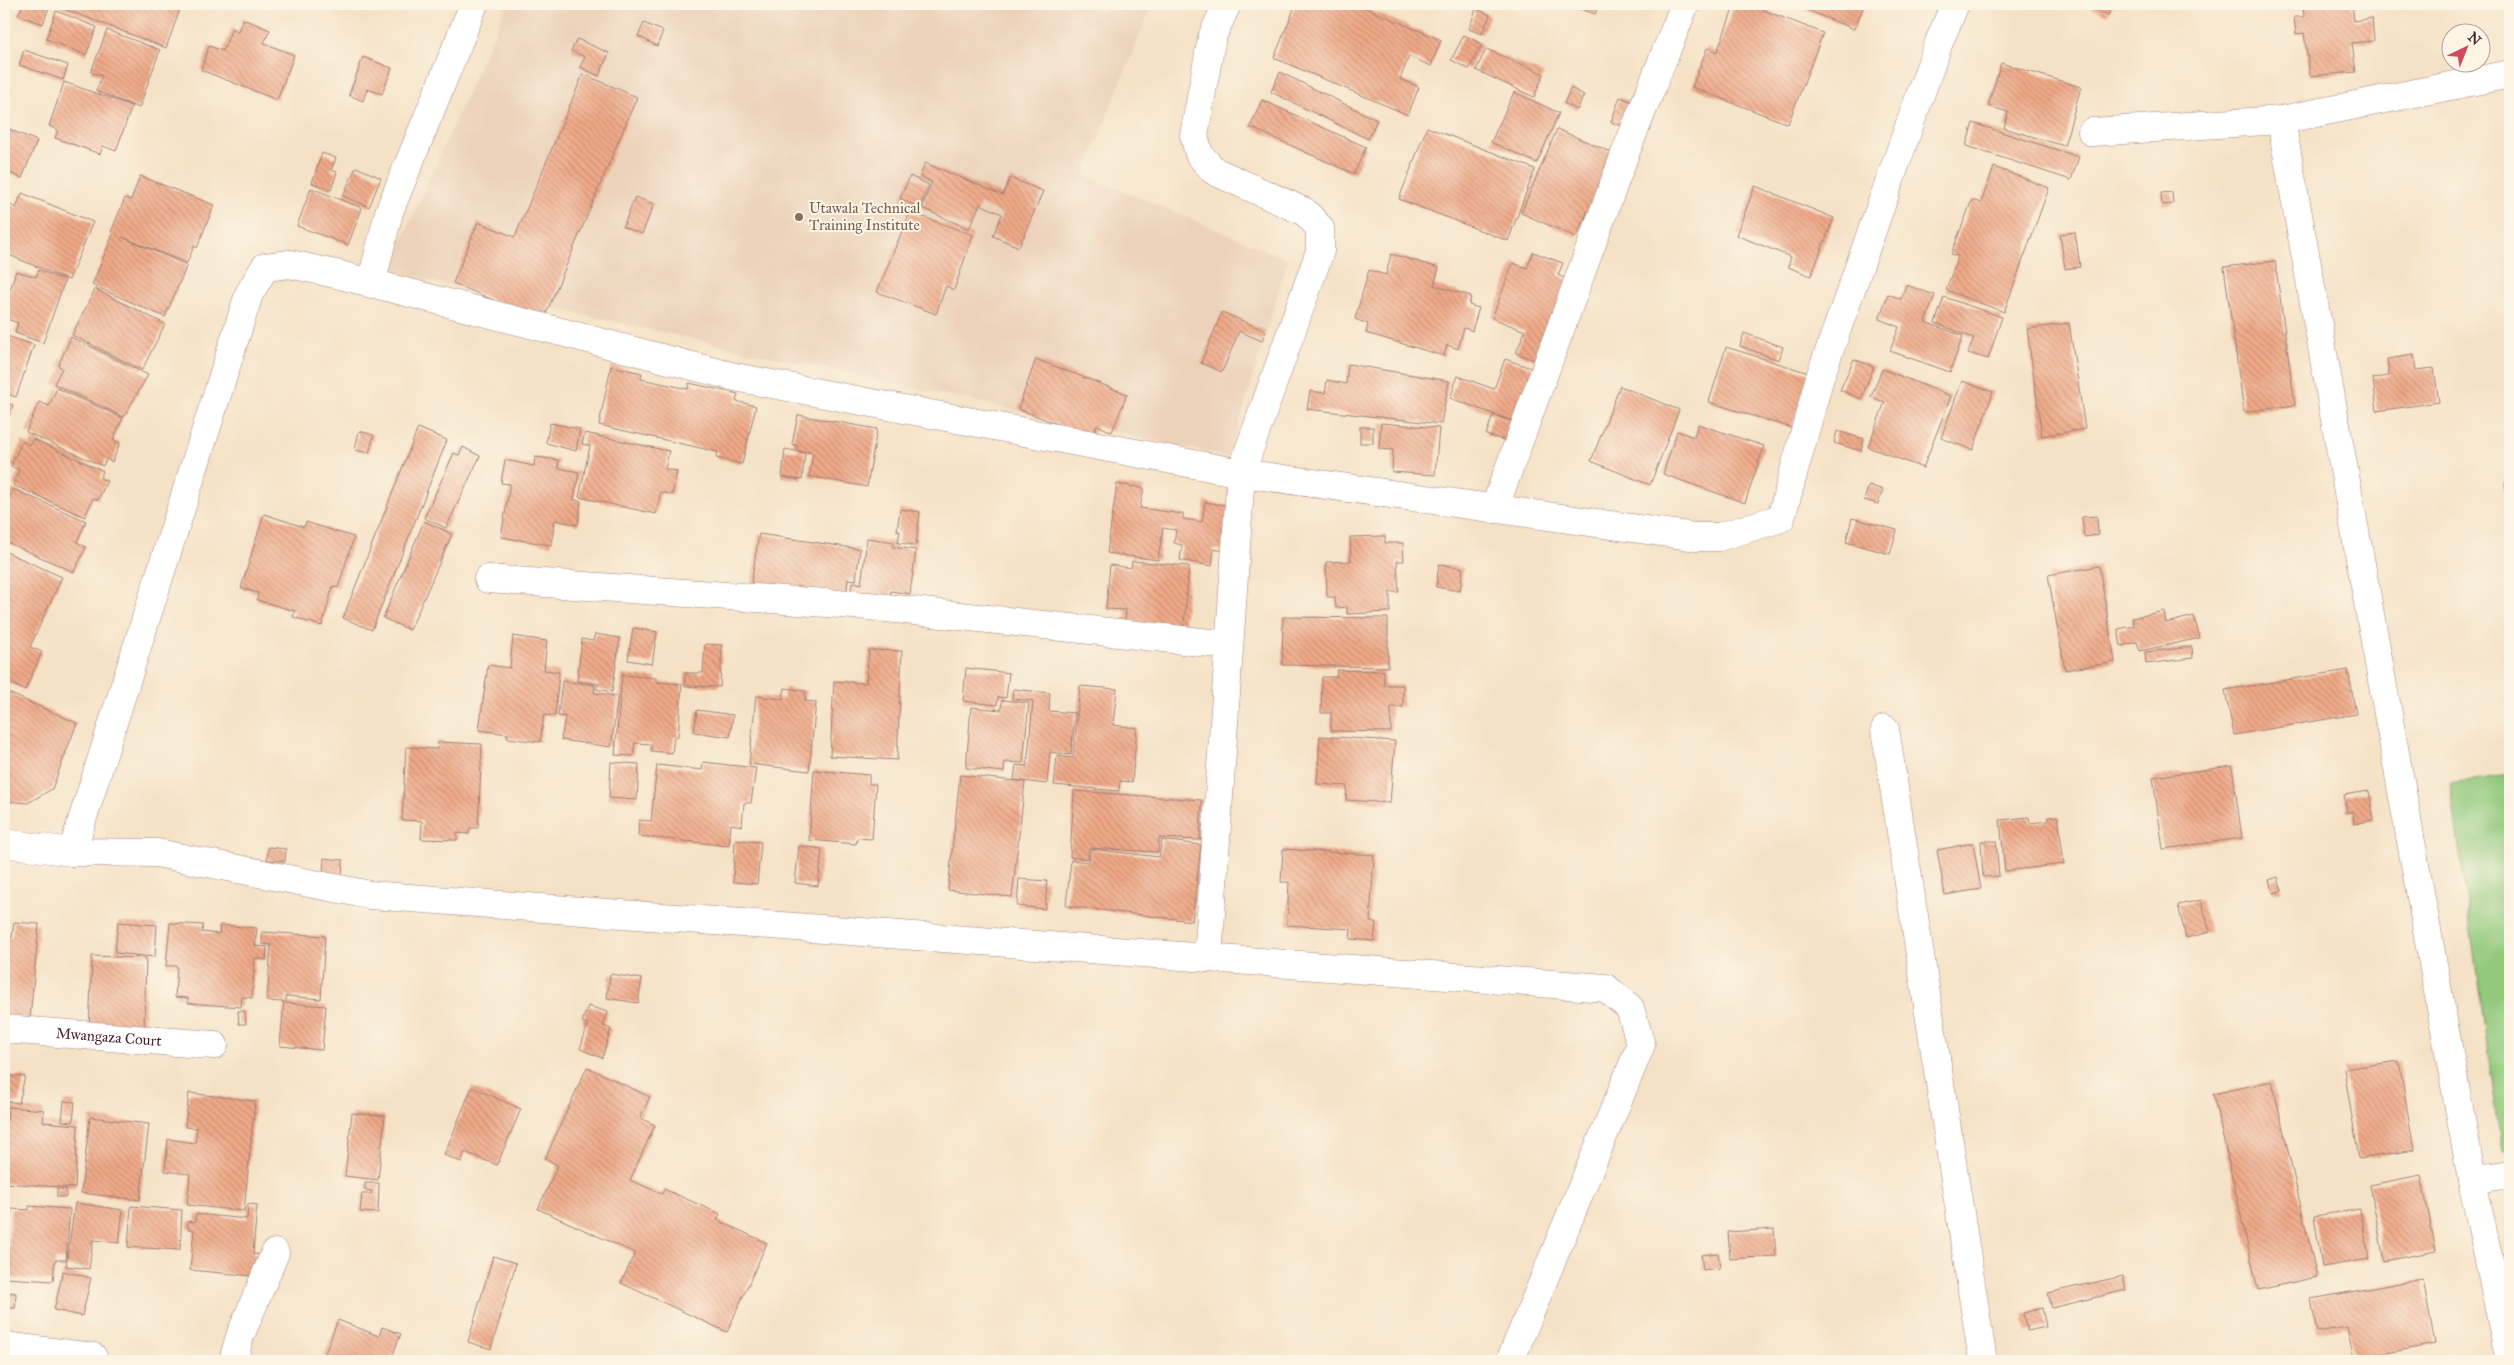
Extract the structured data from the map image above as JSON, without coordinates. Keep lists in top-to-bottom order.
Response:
{
  "streets": {
    "street": ["Mwangaza Court"]
  },
  "places": ["Utawala Technical Training Institute"],
  "north": "top right"
}
